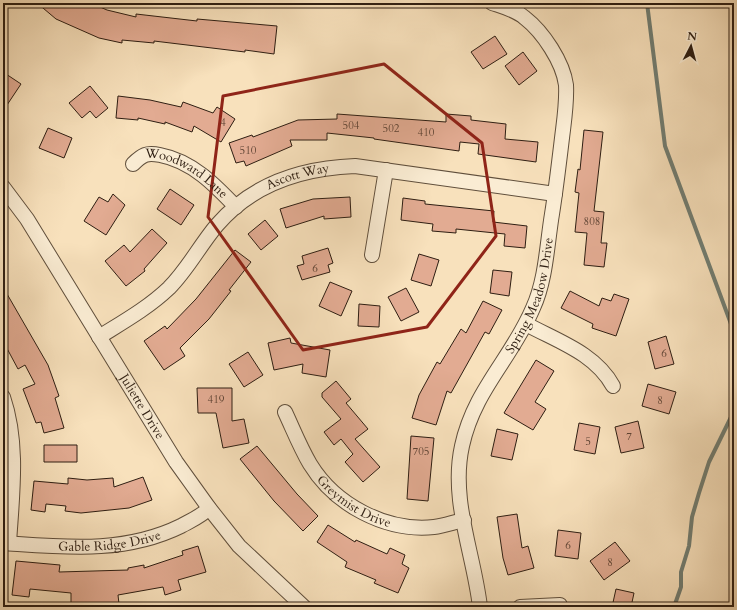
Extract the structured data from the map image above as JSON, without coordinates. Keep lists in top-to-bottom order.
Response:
{
  "streets": {
    "street": [
      "Ascott Way",
      "Woodward Lane",
      "Spring Meadow Drive",
      "Juliette Drive",
      "Greymist Drive",
      "Gable Ridge Drive"
    ]
  },
  "crossings": [
    ["Ascott Way", "Woodward Lane"],
    ["Ascott Way", "Spring Meadow Drive"],
    ["Ascott Way", "Juliette Drive"],
    ["Spring Meadow Drive", "Greymist Drive"],
    ["Juliette Drive", "Gable Ridge Drive"]
  ],
  "house_numbers": [
    "4",
    "504",
    "502",
    "410",
    "510",
    "808",
    "6",
    "6",
    "419",
    "8",
    "7",
    "5",
    "705",
    "6",
    "8"
  ],
  "north": "top"
}
